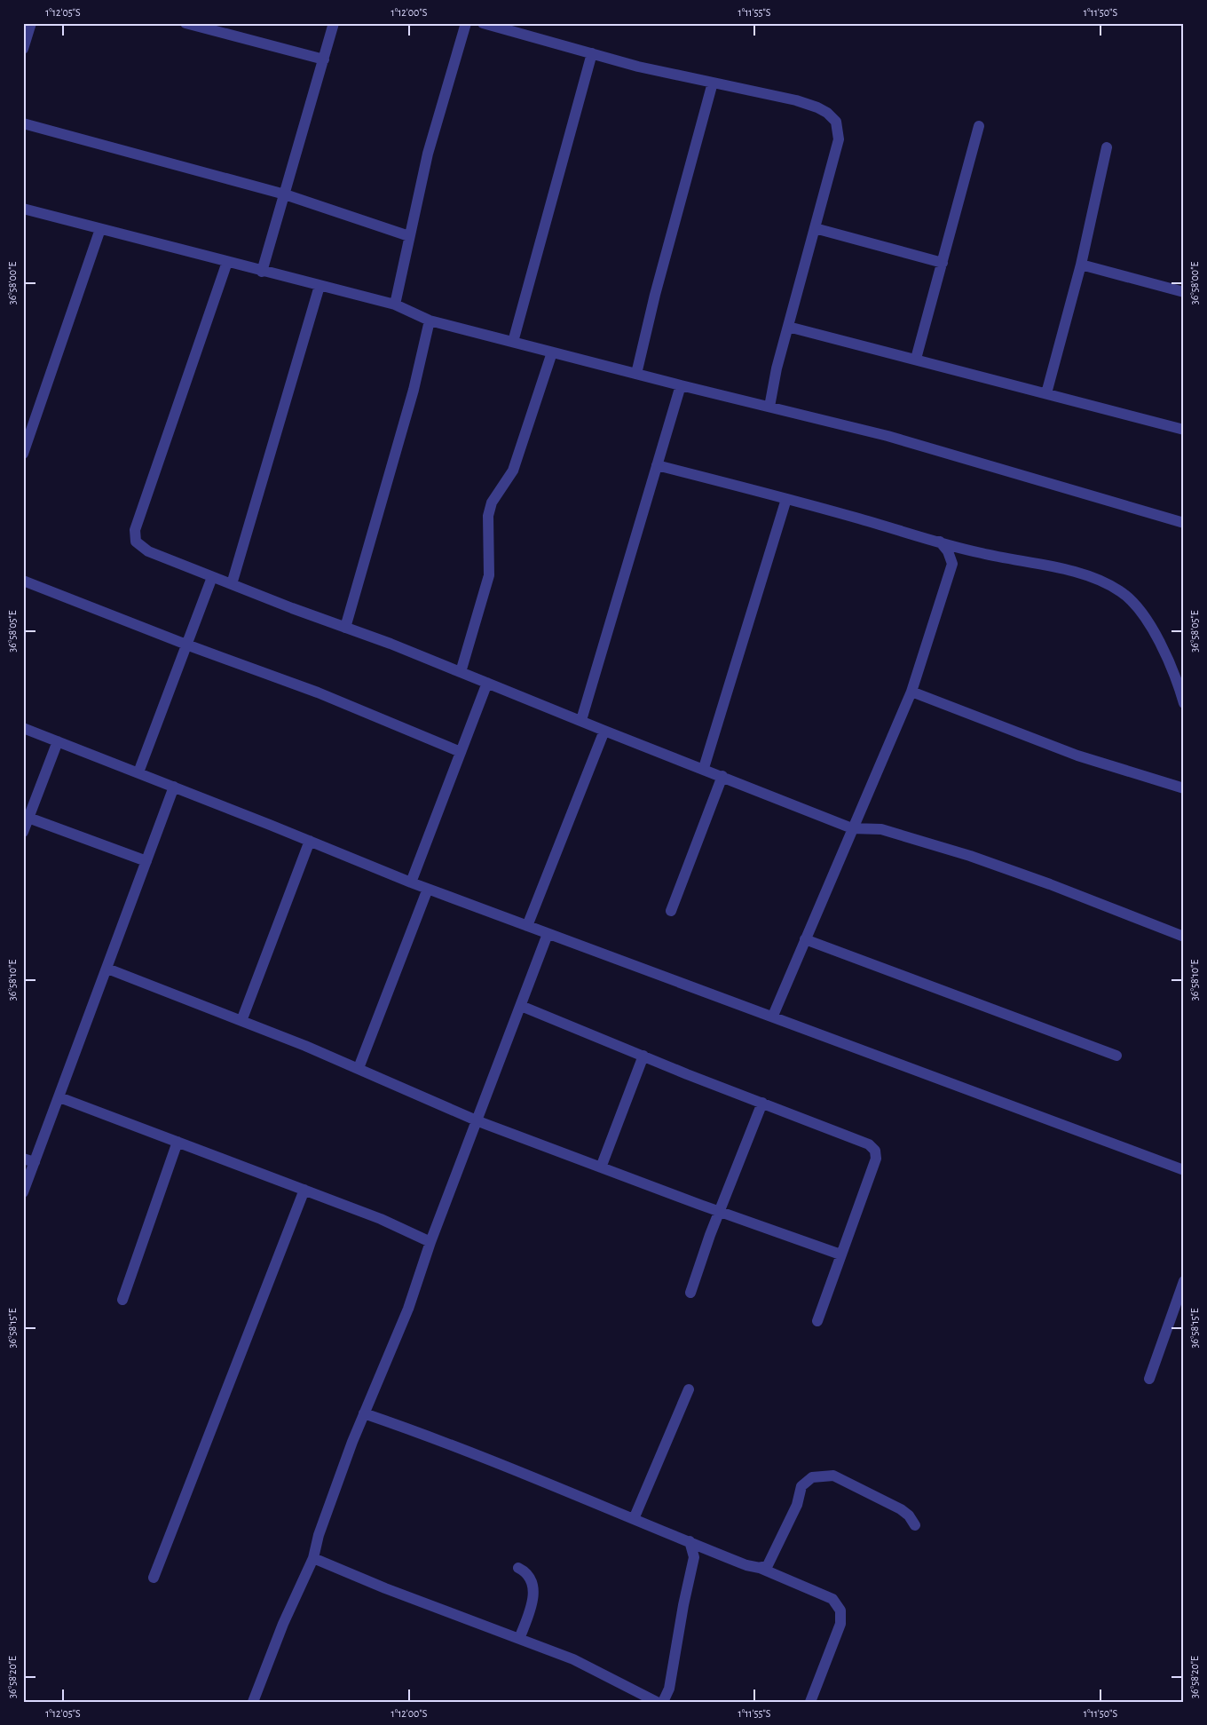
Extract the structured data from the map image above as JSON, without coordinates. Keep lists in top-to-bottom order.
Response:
{
  "coordinates": [
    "1°12'05\"S",
    "1°12'00\"S",
    "1°11'55\"S",
    "1°11'50\"S",
    "36°58'00\"E",
    "36°58'05\"E",
    "36°58'10\"E",
    "36°58'15\"E",
    "36°58'20\"E"
  ]
}
